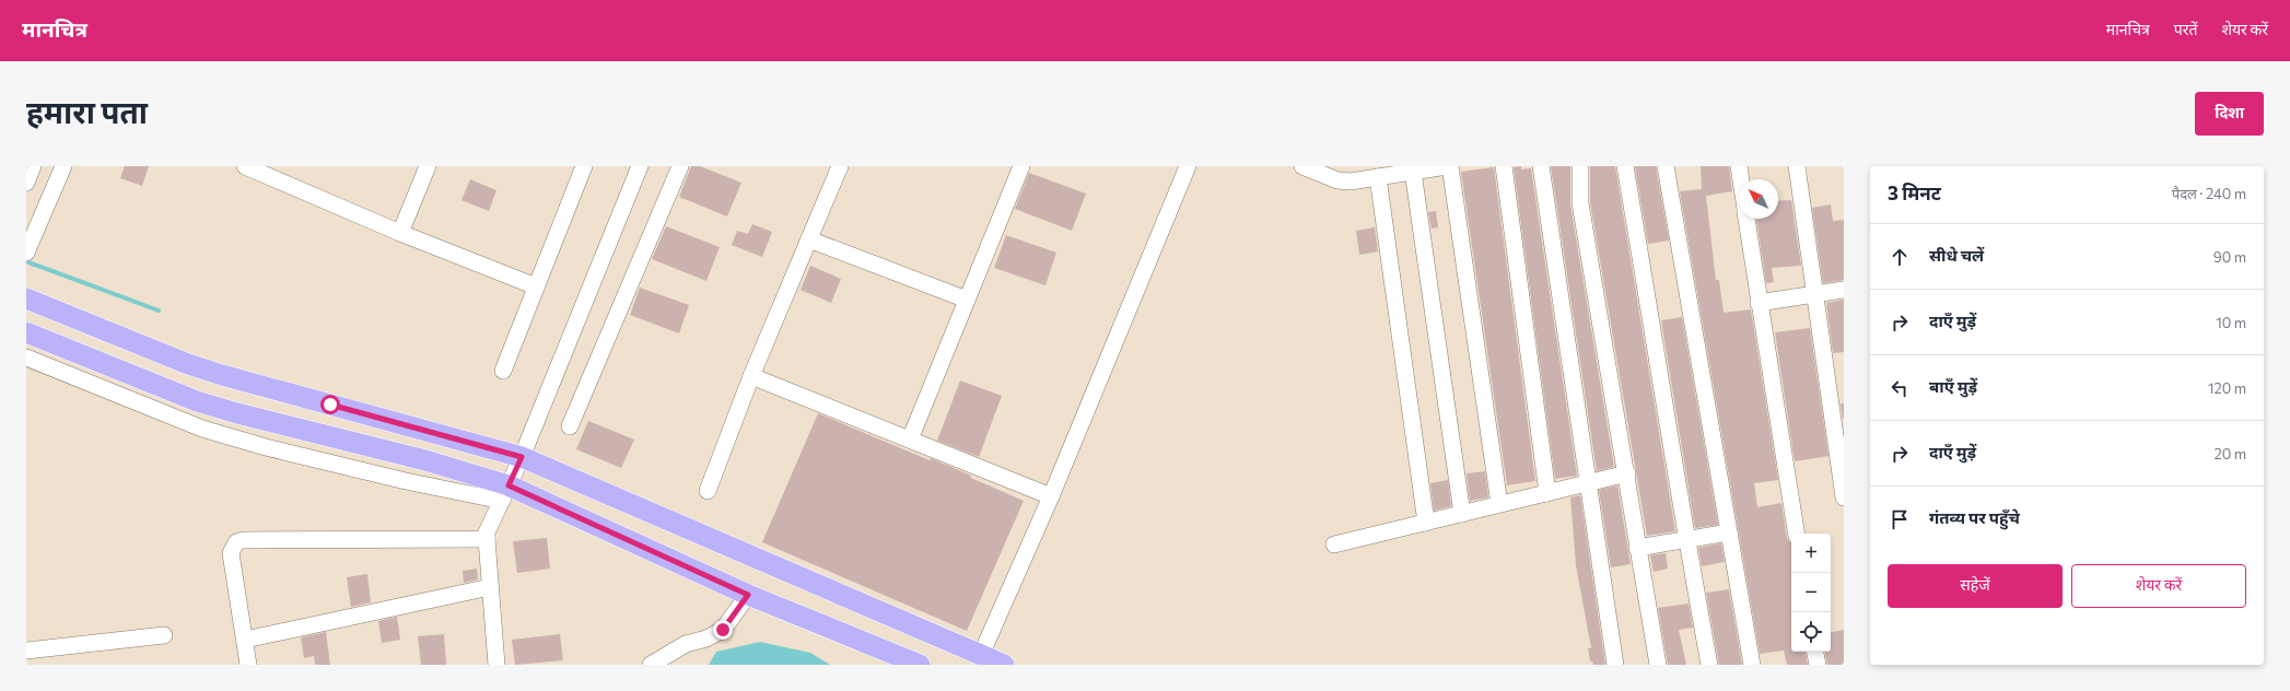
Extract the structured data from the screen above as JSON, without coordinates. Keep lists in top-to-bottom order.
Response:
{
  "north": "top left",
  "page": {
    "header": "मानचित्र",
    "nav": ["मानचित्र", "परतें", "शेयर करें"],
    "buttons": [
      "दिशा",
      ["सहेजें", "शेयर करें"]
    ],
    "title": "हमारा पता",
    "heading": ["3 मिनट", "पैदल · 240 m"],
    "list": [
      ["सीधे चलें", "90 m"],
      ["दाएँ मुड़ें", "10 m"],
      ["बाएँ मुड़ें", "120 m"],
      ["दाएँ मुड़ें", "20 m"],
      "गंतव्य पर पहुँचे"
    ],
    "map_buttons": ["+", "−"]
  }
}
